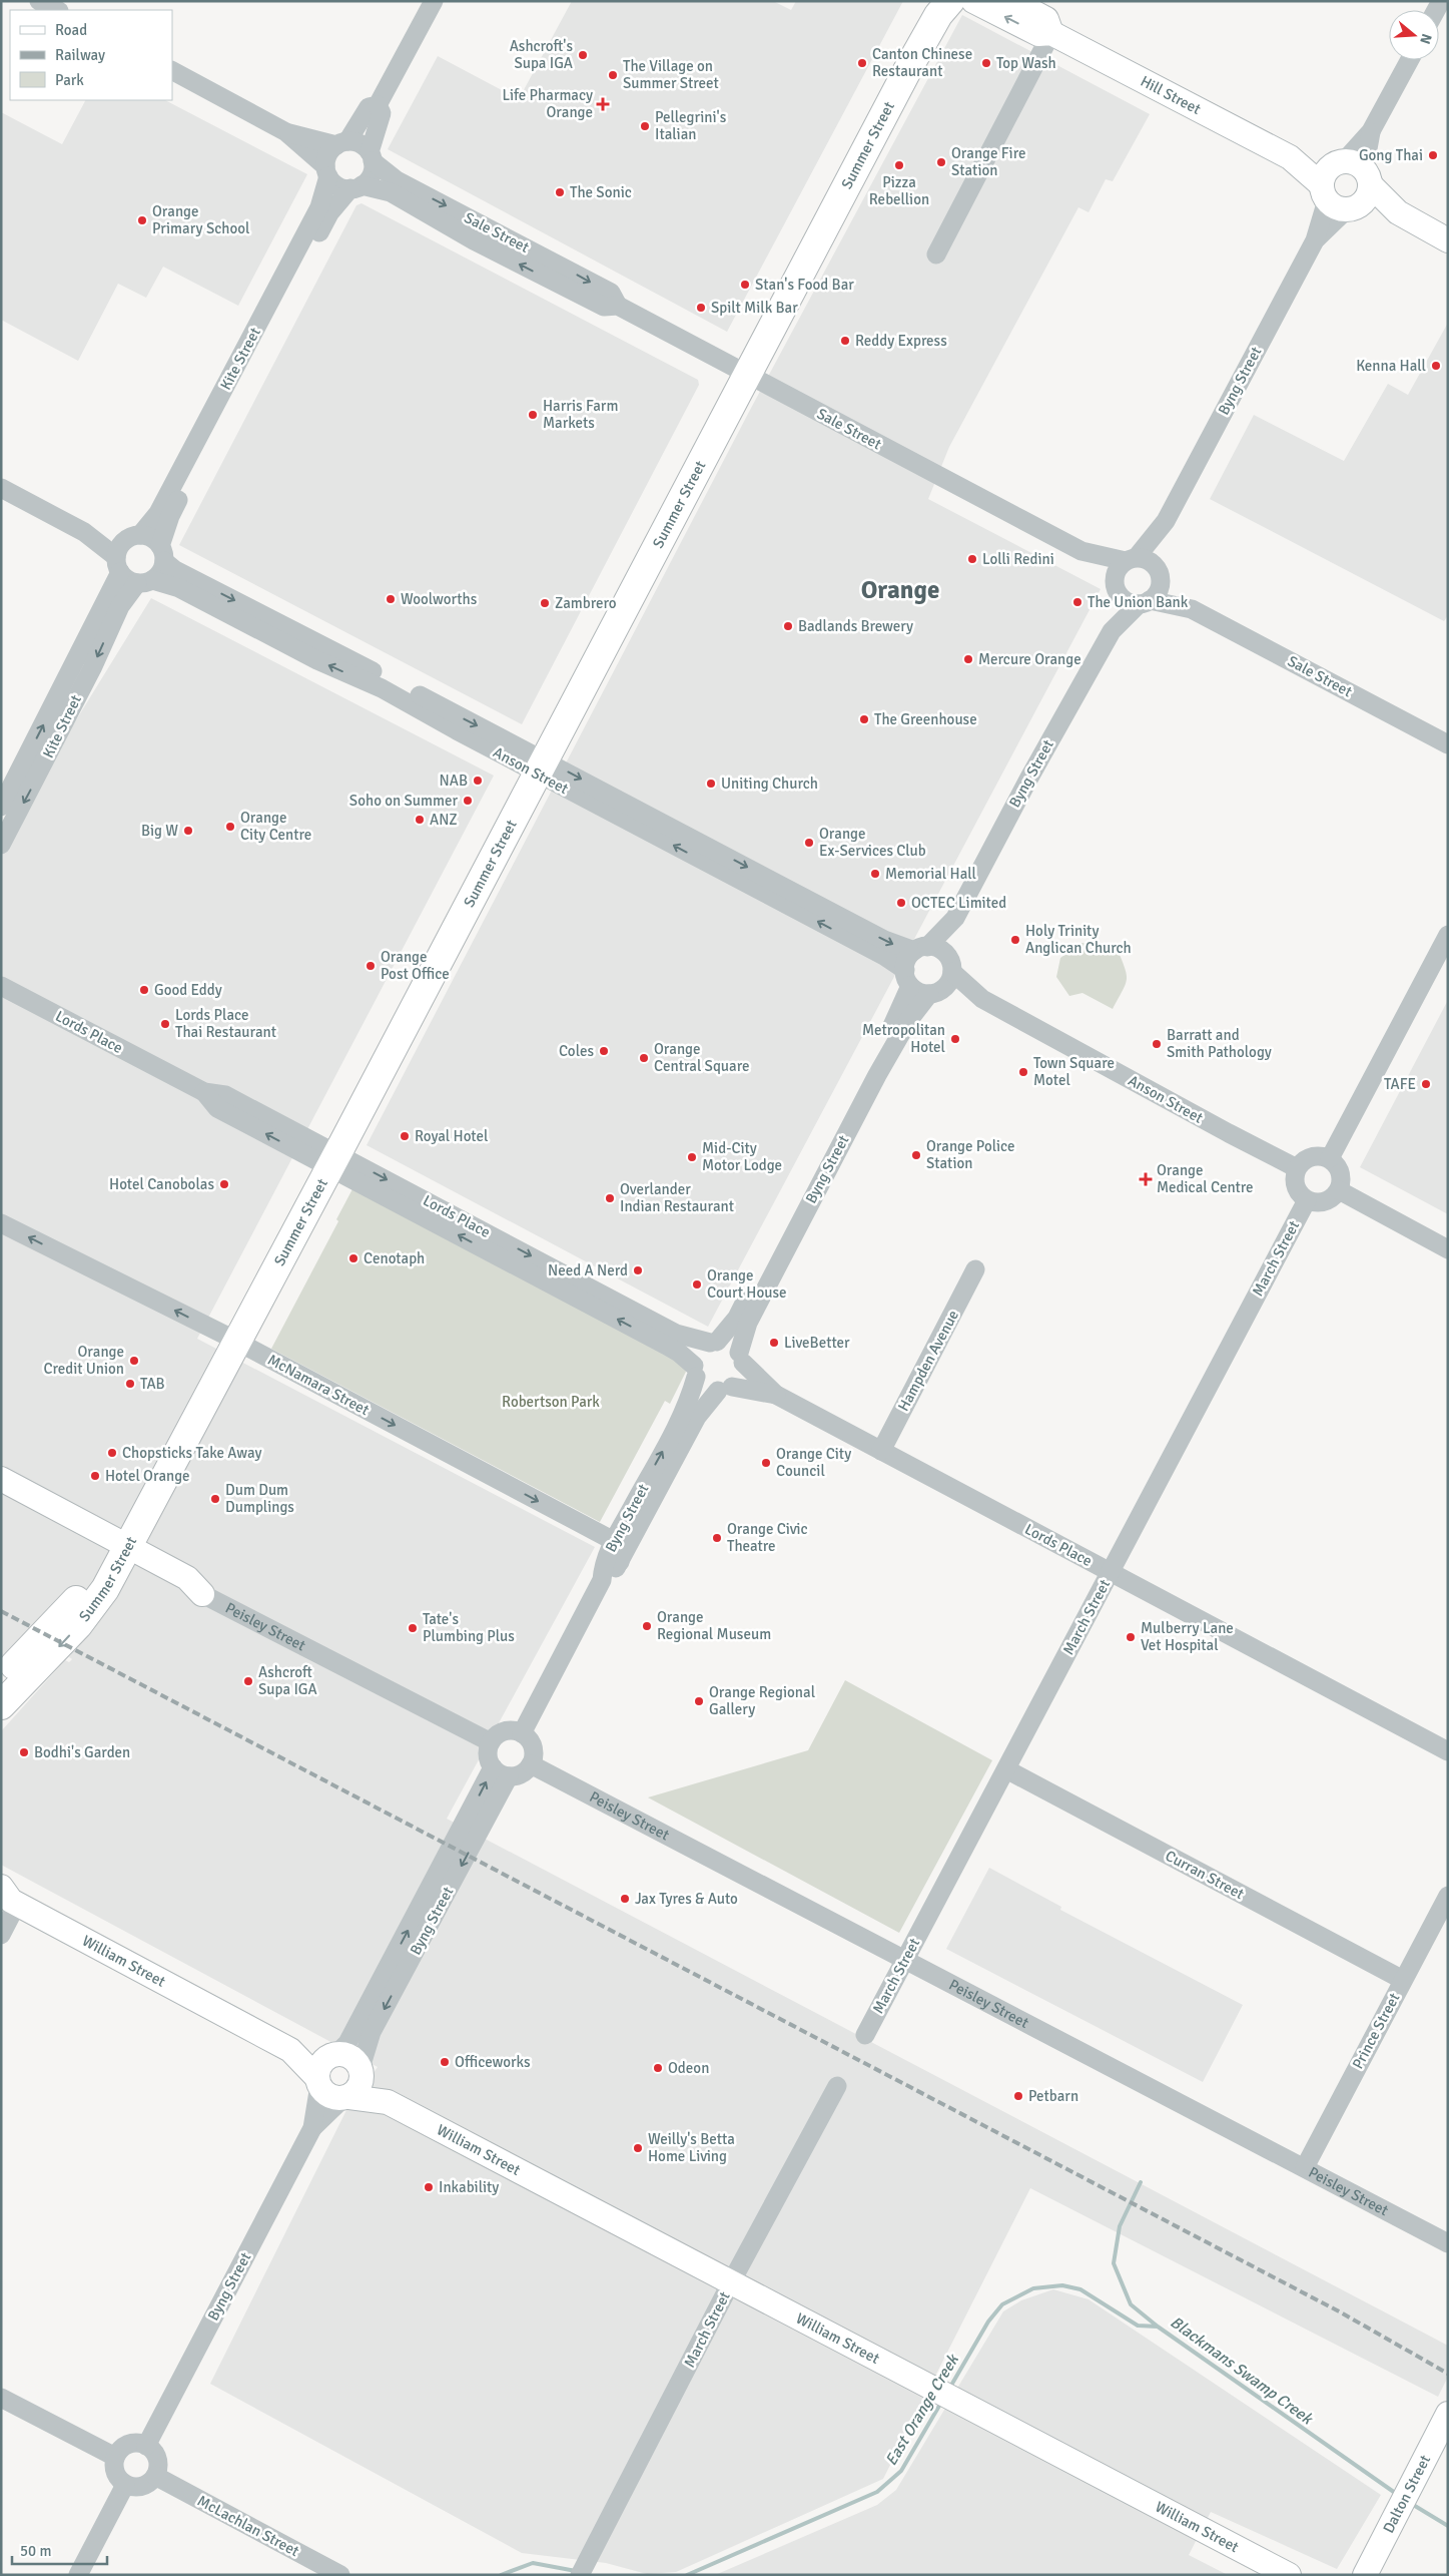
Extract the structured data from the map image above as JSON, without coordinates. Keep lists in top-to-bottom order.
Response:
{
  "streets": {
    "highway": ["Summer Street"],
    "main road": [
      "Hill Street",
      "Peisley Street",
      "William Street",
      "Dalton Street"
    ],
    "street": [
      "Sale Street",
      "Kite Street",
      "Byng Street",
      "Anson Street",
      "Lords Place",
      "March Street",
      "Hampden Avenue",
      "McNamara Street",
      "Curran Street",
      "Prince Street",
      "McLachlan Street"
    ]
  },
  "crossings": [
    ["Hill Street", "Byng Street"],
    ["Summer Street", "Sale Street"],
    ["Summer Street", "Anson Street"],
    ["Summer Street", "Lords Place"],
    ["Summer Street", "McNamara Street"],
    ["Summer Street", "Peisley Street"],
    ["Sale Street", "Kite Street"],
    ["Sale Street", "Byng Street"],
    ["Kite Street", "Anson Street"],
    ["Byng Street", "Anson Street"],
    ["Byng Street", "Lords Place"],
    ["Byng Street", "McNamara Street"],
    ["Byng Street", "Peisley Street"],
    ["Byng Street", "William Street"],
    ["Byng Street", "McLachlan Street"],
    ["Anson Street", "March Street"],
    ["Lords Place", "March Street"],
    ["Lords Place", "Hampden Avenue"],
    ["March Street", "Peisley Street"],
    ["March Street", "Curran Street"],
    ["March Street", "William Street"],
    ["Peisley Street", "Prince Street"],
    ["Curran Street", "Prince Street"]
  ],
  "districts": ["Orange"],
  "water": ["Blackmans Swamp Creek", "East Orange Creek"],
  "parks": ["Robertson Park"],
  "places": {
    "other": [
      "Ashcroft's Supa IGA",
      "Canton Chinese Restaurant",
      "Top Wash",
      "The Village on Summer Street",
      "Pellegrini's Italian",
      "Gong Thai",
      "Orange Fire Station",
      "Pizza Rebellion",
      "The Sonic",
      "Orange Primary School",
      "Stan's Food Bar",
      "Spilt Milk Bar",
      "Reddy Express",
      "Kenna Hall",
      "Harris Farm Markets",
      "Lolli Redini",
      "Woolworths",
      "The Union Bank",
      "Zambrero",
      "Badlands Brewery",
      "Mercure Orange",
      "The Greenhouse",
      "NAB",
      "Uniting Church",
      "Soho on Summer",
      "ANZ",
      "Orange City Centre",
      "Big W",
      "Orange Ex-Services Club",
      "Memorial Hall",
      "OCTEC Limited",
      "Holy Trinity Anglican Church",
      "Orange Post Office",
      "Good Eddy",
      "Lords Place Thai Restaurant",
      "Metropolitan Hotel",
      "Barratt and Smith Pathology",
      "Coles",
      "Orange Central Square",
      "Town Square Motel",
      "TAFE",
      "Royal Hotel",
      "Orange Police Station",
      "Mid-City Motor Lodge",
      "Hotel Canobolas",
      "Overlander Indian Restaurant",
      "Cenotaph",
      "Need A Nerd",
      "Orange Court House",
      "LiveBetter",
      "Orange Credit Union",
      "TAB",
      "Chopsticks Take Away",
      "Orange City Council",
      "Hotel Orange",
      "Dum Dum Dumplings",
      "Orange Civic Theatre",
      "Orange Regional Museum",
      "Tate's Plumbing Plus",
      "Mulberry Lane Vet Hospital",
      "Ashcroft Supa IGA",
      "Orange Regional Gallery",
      "Bodhi's Garden",
      "Jax Tyres & Auto",
      "Officeworks",
      "Odeon",
      "Petbarn",
      "Weilly's Betta Home Living",
      "Inkability"
    ],
    "health": ["Life Pharmacy Orange", "Orange Medical Centre"]
  },
  "legend": ["Road", "Railway", "Park"],
  "scale_bar": "50 m",
  "north": "right"
}
